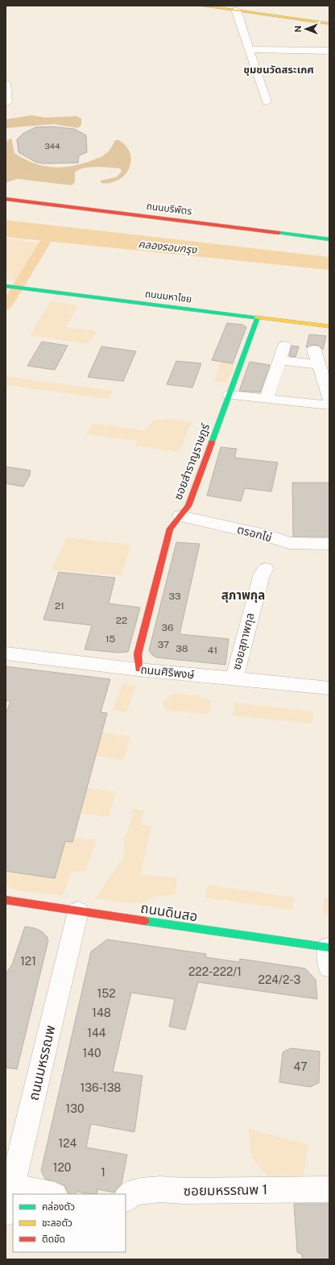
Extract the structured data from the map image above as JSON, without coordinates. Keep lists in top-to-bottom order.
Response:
{
  "streets": {
    "street": [
      "ถนนบริพัตร",
      "ถนนมหาไชย",
      "ซอยสำราญราษฎร์",
      "ตรอกไข่",
      "ซอยสุภาพกุล",
      "ถนนศิริพงษ์",
      "ถนนดินสอ",
      "ถนนมหรรณพ",
      "ซอยมหรรณพ 1"
    ]
  },
  "crossings": [
    ["ถนนมหาไชย", "ซอยสำราญราษฎร์"],
    ["ซอยสำราญราษฎร์", "ตรอกไข่"],
    ["ซอยสำราญราษฎร์", "ถนนศิริพงษ์"],
    ["ซอยสุภาพกุล", "ถนนศิริพงษ์"],
    ["ถนนดินสอ", "ถนนมหรรณพ"]
  ],
  "districts": ["ชุมชนวัดสระเกศ", "สุภาพกุล"],
  "water": ["คลองรอบกรุง"],
  "house_numbers": [
    "344",
    "33",
    "21",
    "22",
    "36",
    "15",
    "37",
    "38",
    "41",
    "121",
    "222-222/1",
    "224/2-3",
    "152",
    "148",
    "144",
    "140",
    "47",
    "136-138",
    "130",
    "124",
    "120",
    "1"
  ],
  "legend": ["คล่องตัว", "ชะลอตัว", "ติดขัด"],
  "north": "left"
}
